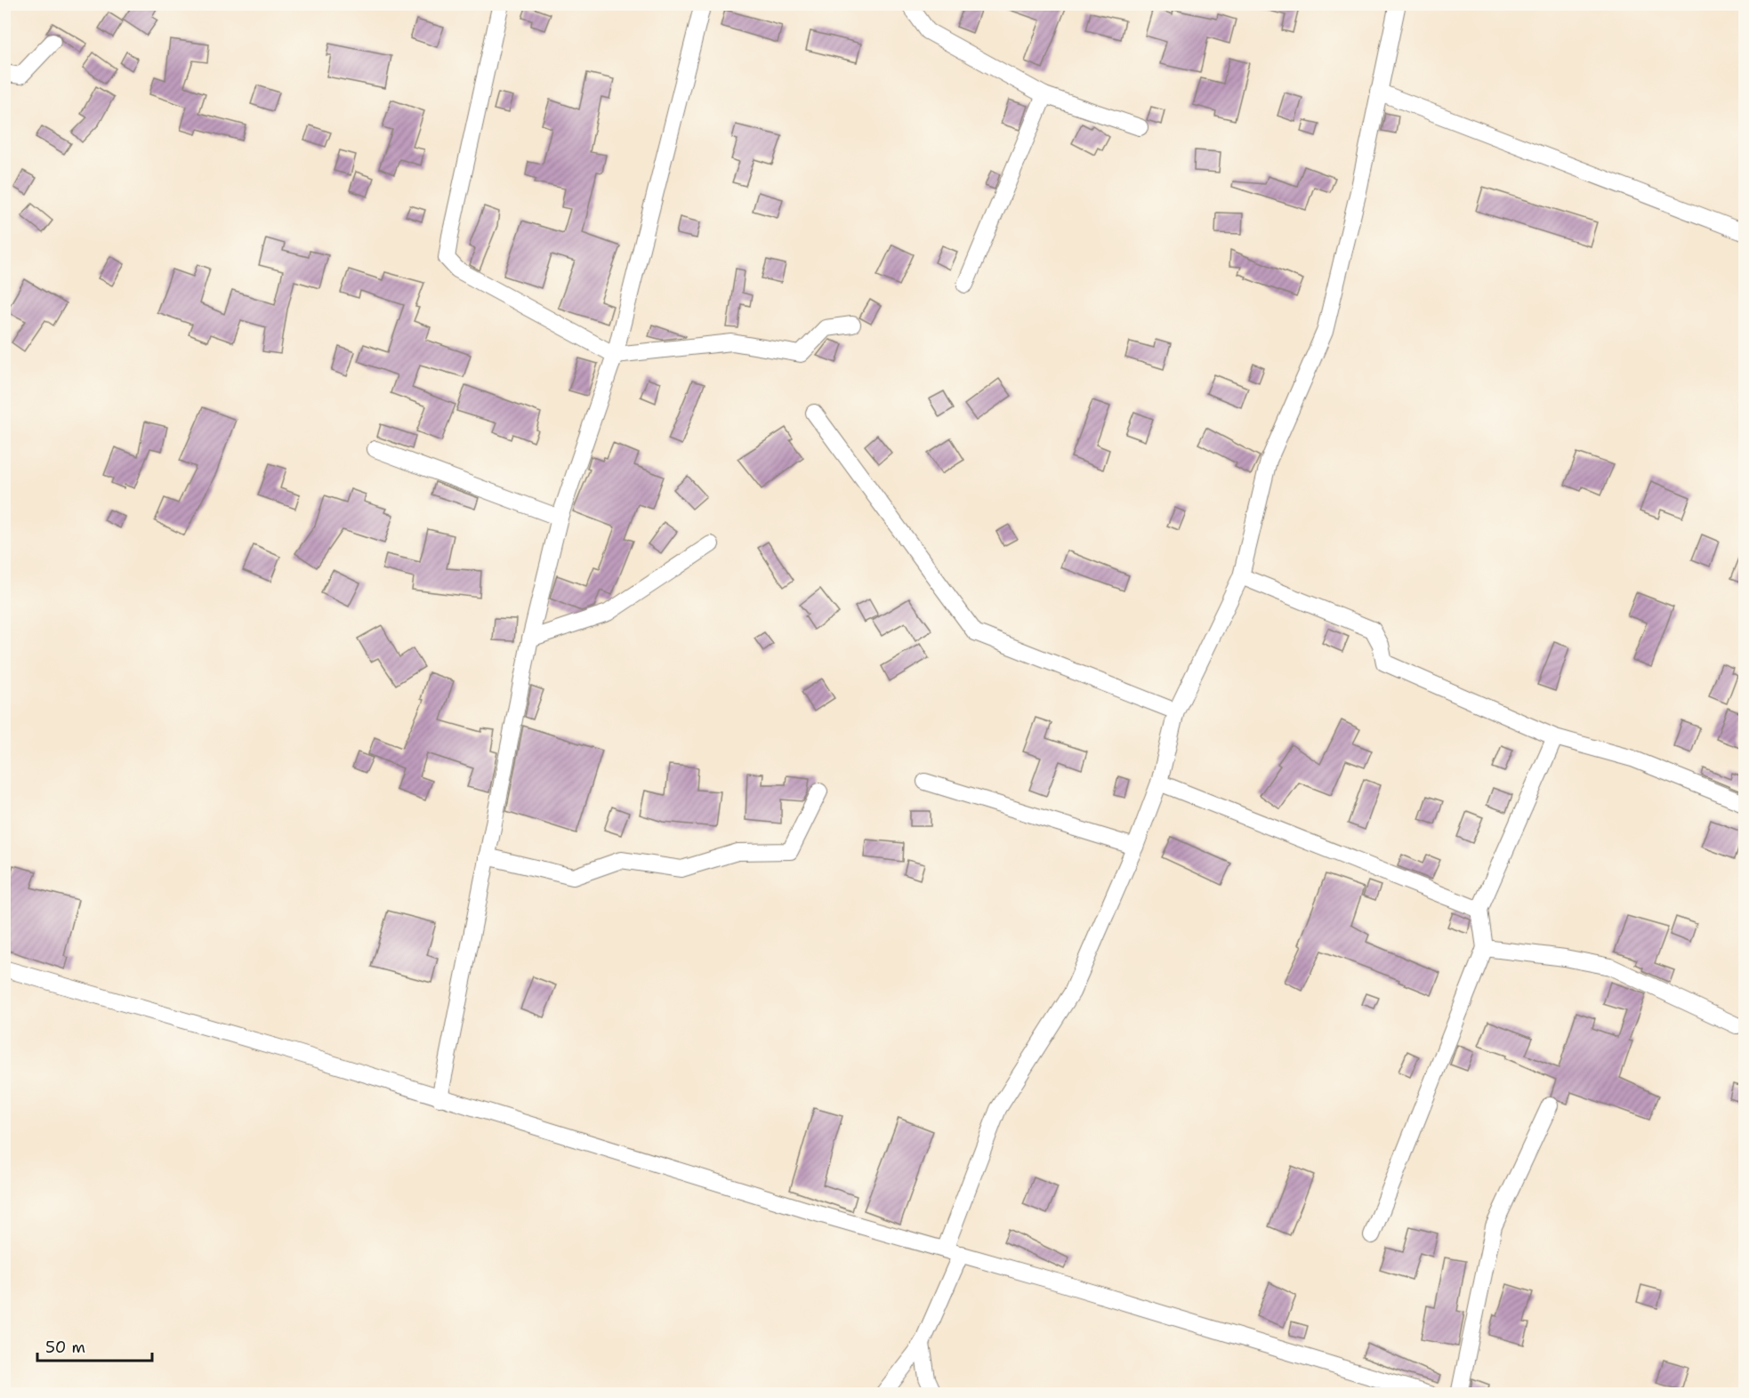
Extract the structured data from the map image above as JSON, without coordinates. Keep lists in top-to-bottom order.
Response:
{
  "scale_bar": "50 m"
}
